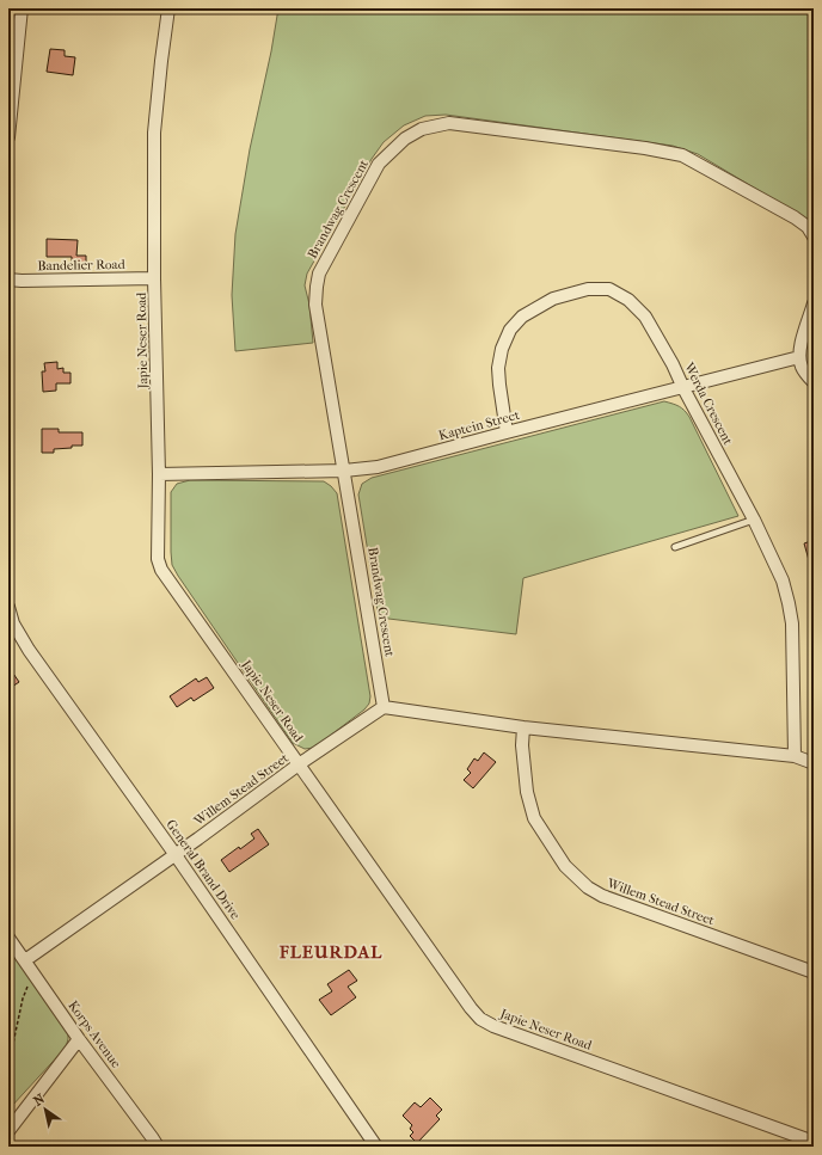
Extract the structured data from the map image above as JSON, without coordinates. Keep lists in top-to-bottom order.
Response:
{
  "streets": {
    "street": [
      "Brandwag Crescent",
      "Bandelier Road",
      "Japie Neser Road",
      "Werda Crescent",
      "Kaptein Street",
      "Willem Stead Street",
      "General Brand Drive",
      "Korps Avenue"
    ]
  },
  "crossings": [
    ["Brandwag Crescent", "Kaptein Street"],
    ["Brandwag Crescent", "Willem Stead Street"],
    ["Bandelier Road", "Japie Neser Road"],
    ["Japie Neser Road", "Kaptein Street"],
    ["Japie Neser Road", "Willem Stead Street"],
    ["Werda Crescent", "Kaptein Street"],
    ["Willem Stead Street", "General Brand Drive"],
    ["Willem Stead Street", "Korps Avenue"]
  ],
  "districts": ["FLEURDAL"],
  "north": "top left"
}
